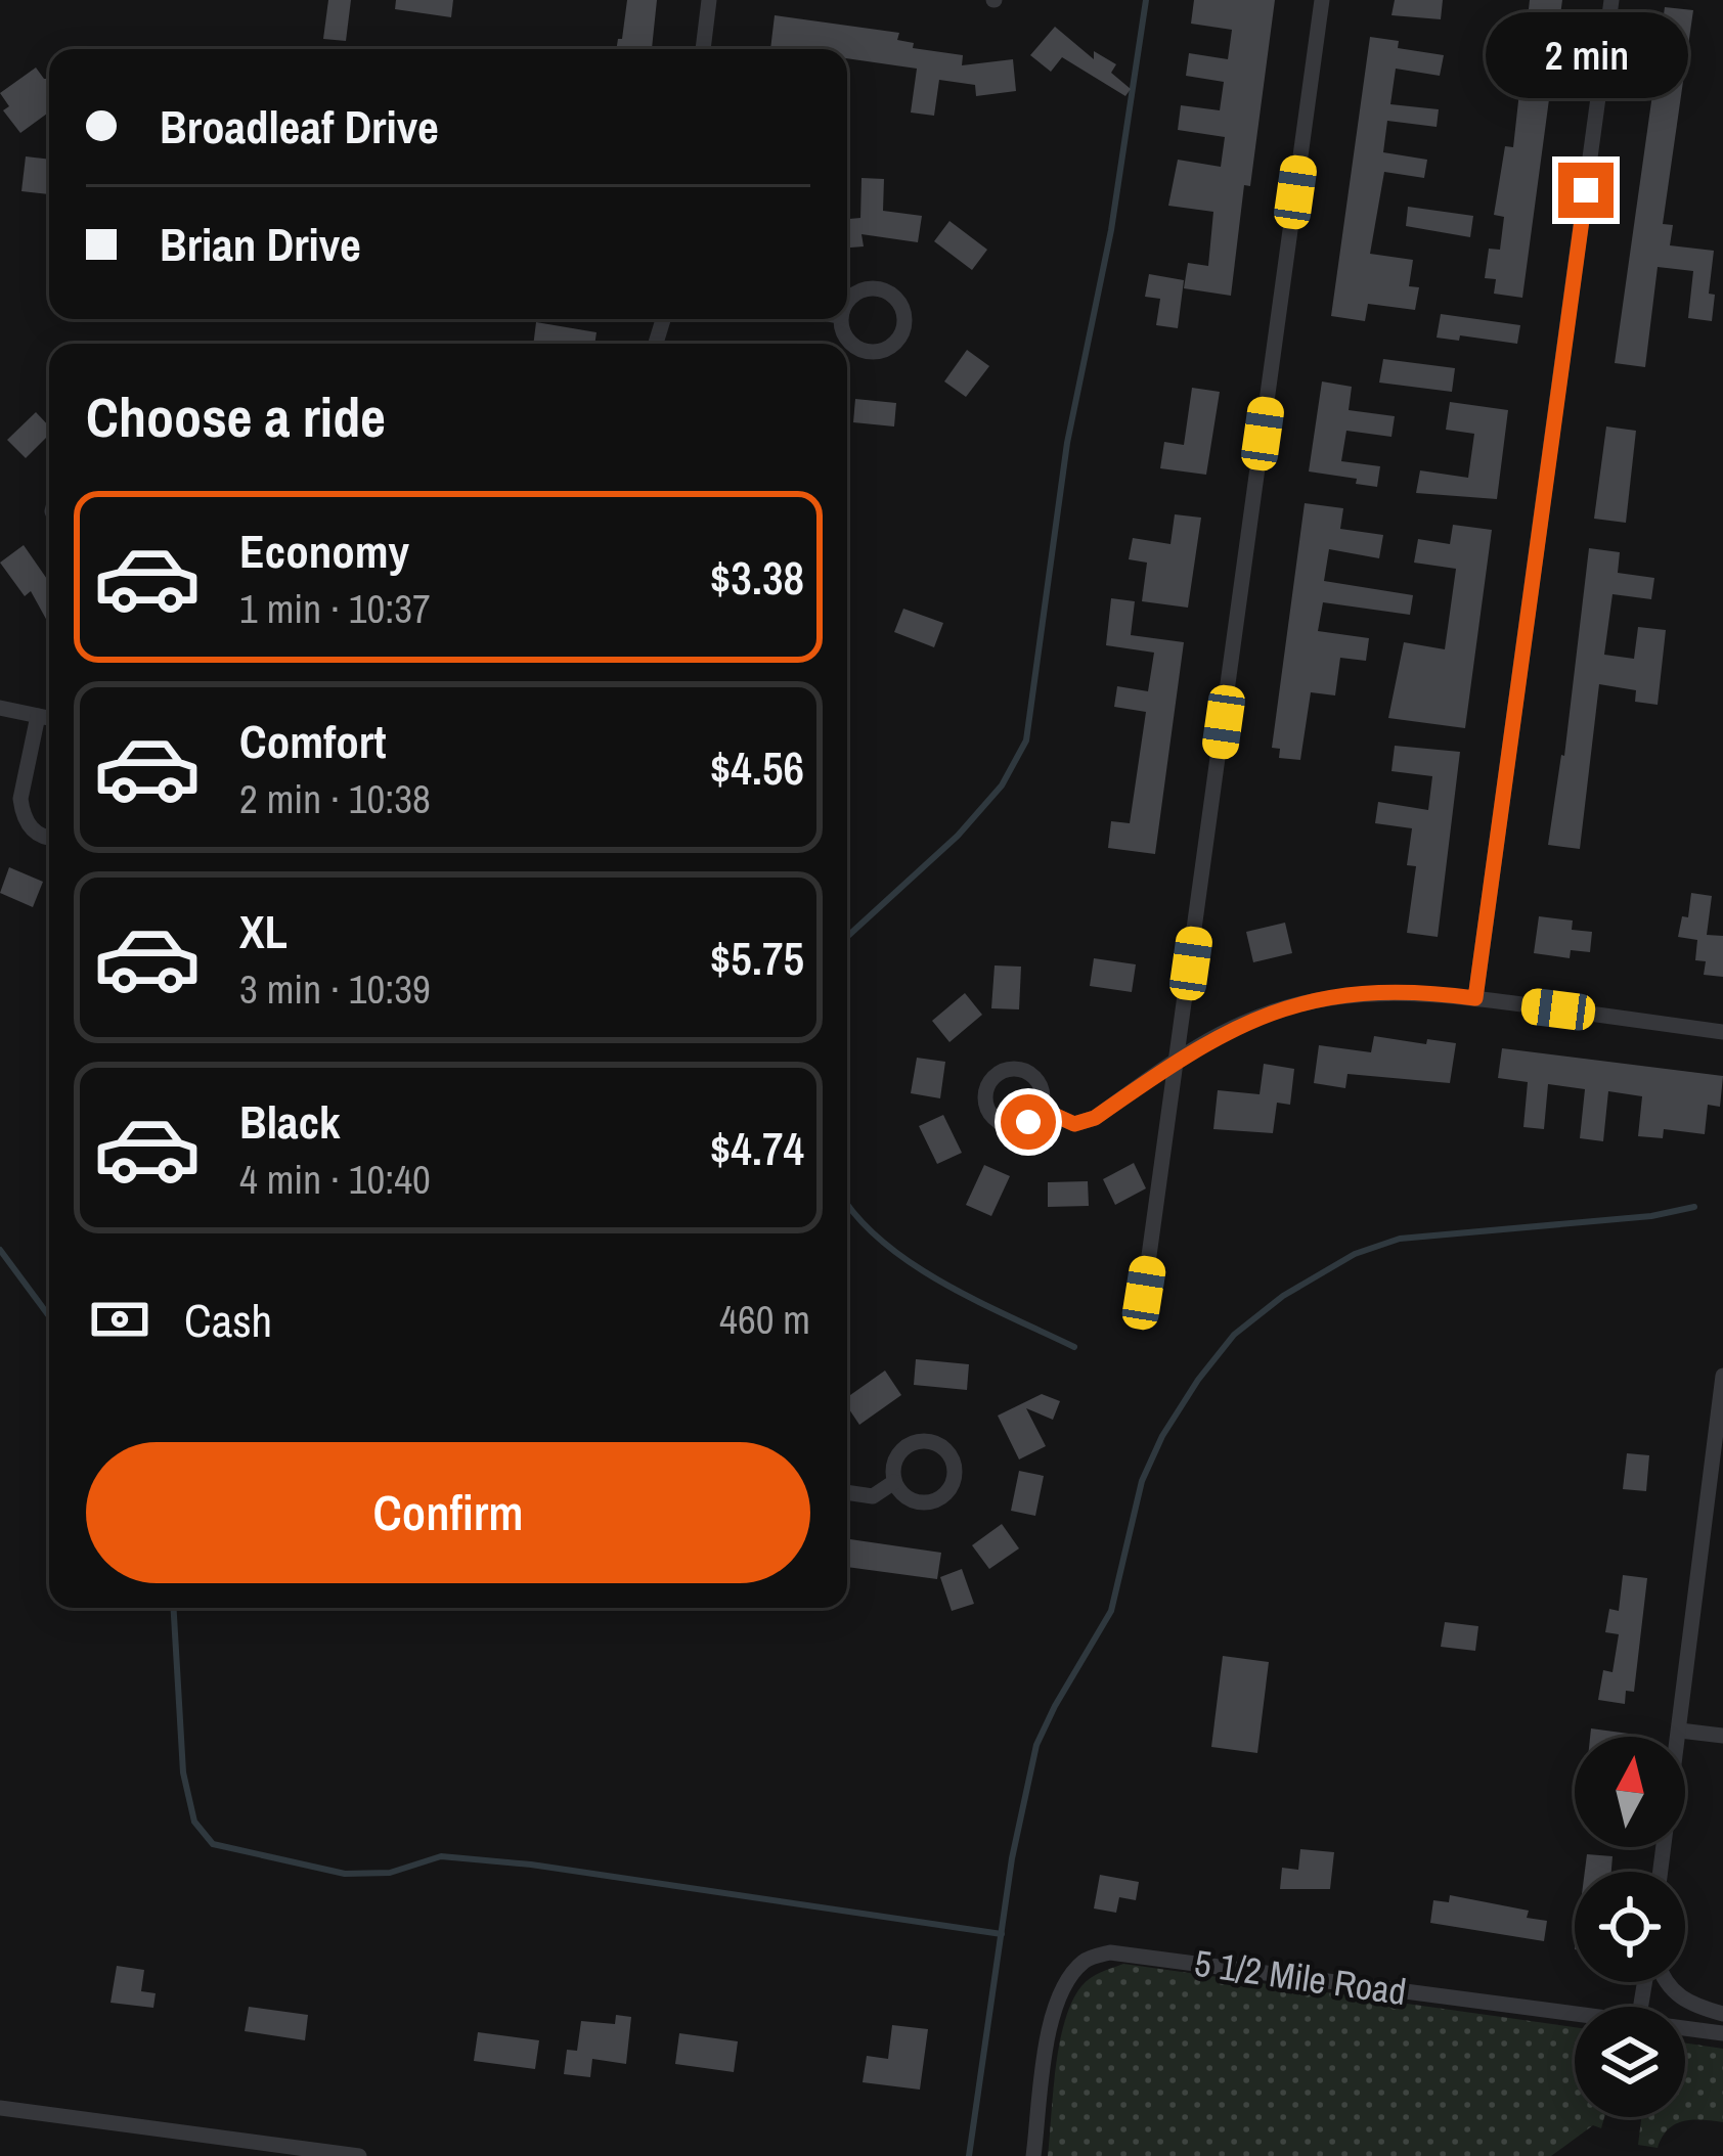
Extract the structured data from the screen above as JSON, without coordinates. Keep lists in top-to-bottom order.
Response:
{
  "streets": {
    "street": ["5 1/2 Mile Road"]
  },
  "north": "top",
  "page": {
    "bubble": "2 min",
    "banner": ["Broadleaf Drive", "Brian Drive"],
    "heading": "Choose a ride",
    "list": [
      {
        "name": "Economy",
        "note": "1 min · 10:37",
        "value": "$3.38"
      },
      {
        "name": "Comfort",
        "note": "2 min · 10:38",
        "value": "$4.56"
      },
      {
        "name": "XL",
        "note": "3 min · 10:39",
        "value": "$5.75"
      },
      {
        "name": "Black",
        "note": "4 min · 10:40",
        "value": "$4.74"
      }
    ],
    "pay": ["Cash", "460 m"],
    "buttons": "Confirm"
  }
}
